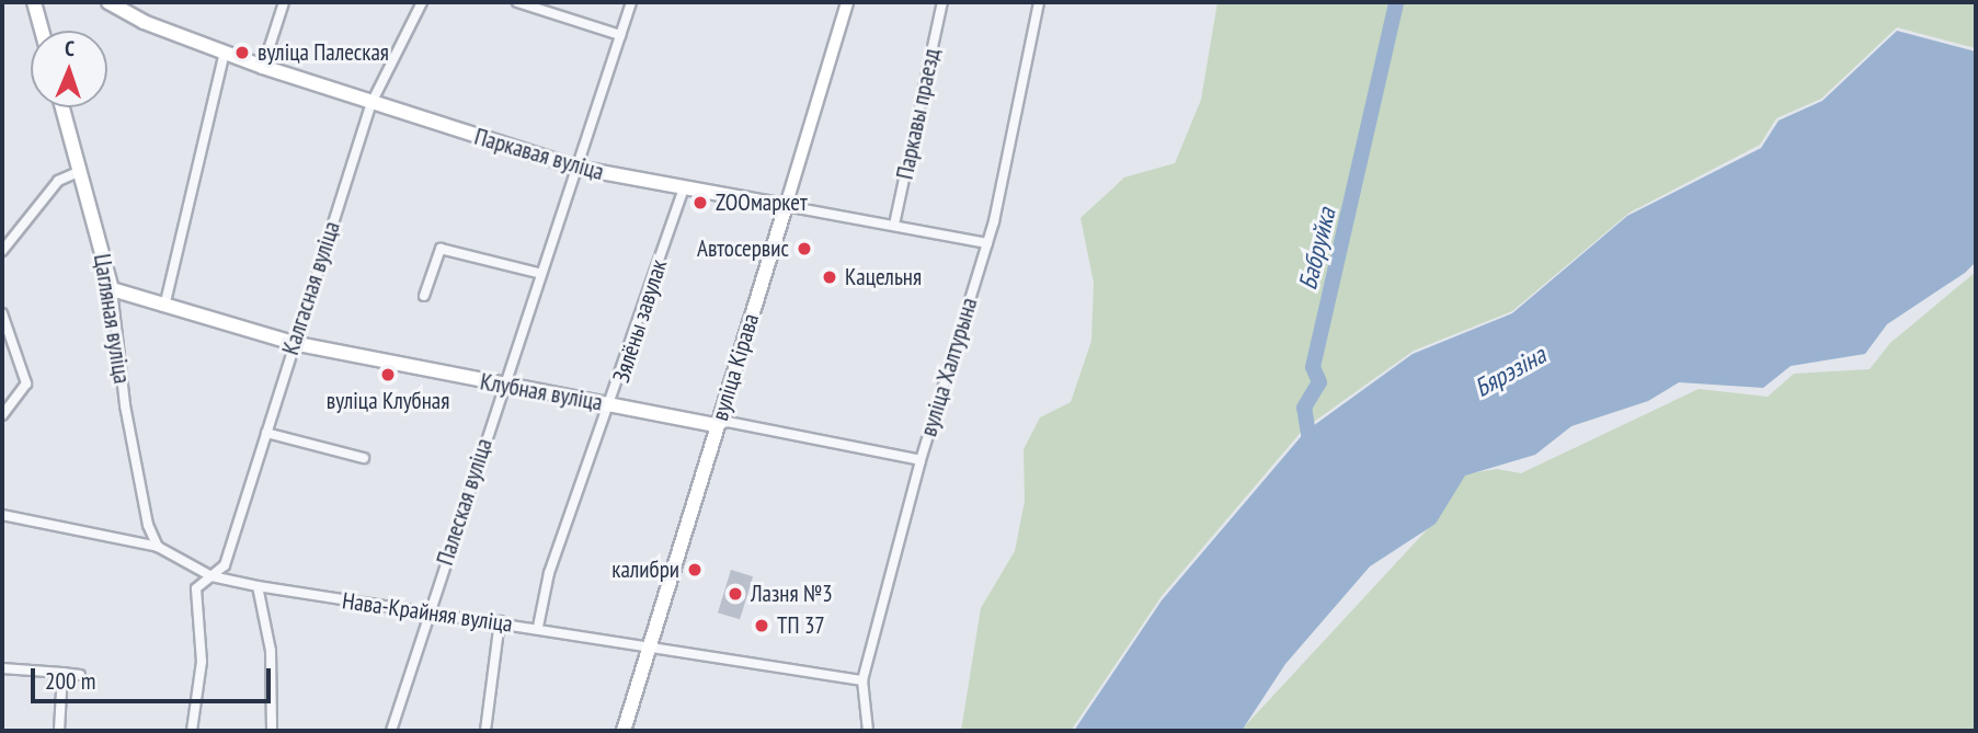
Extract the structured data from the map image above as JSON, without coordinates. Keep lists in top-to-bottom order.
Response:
{
  "streets": {
    "main road": [
      "Паркавая вуліца",
      "Цагляная вуліца",
      "вуліца Кірава",
      "Клубная вуліца"
    ],
    "street": [
      "Паркавы праезд",
      "Калгасная вуліца",
      "Зялёны завулак",
      "вуліца Халтурына",
      "Палеская вуліца",
      "Нава-Крайняя вуліца"
    ]
  },
  "crossings": [
    ["Паркавы праезд", "Паркавая вуліца"],
    ["Паркавая вуліца", "Калгасная вуліца"],
    ["Паркавая вуліца", "Зялёны завулак"],
    ["Паркавая вуліца", "вуліца Кірава"],
    ["Паркавая вуліца", "вуліца Халтурына"],
    ["Паркавая вуліца", "Палеская вуліца"],
    ["Калгасная вуліца", "Клубная вуліца"],
    ["Калгасная вуліца", "Нава-Крайняя вуліца"],
    ["Цагляная вуліца", "Клубная вуліца"],
    ["Цагляная вуліца", "Нава-Крайняя вуліца"],
    ["Зялёны завулак", "Клубная вуліца"],
    ["Зялёны завулак", "Нава-Крайняя вуліца"],
    ["вуліца Кірава", "Клубная вуліца"],
    ["вуліца Кірава", "Нава-Крайняя вуліца"],
    ["вуліца Халтурына", "Клубная вуліца"],
    ["вуліца Халтурына", "Нава-Крайняя вуліца"],
    ["Клубная вуліца", "Палеская вуліца"],
    ["Палеская вуліца", "Нава-Крайняя вуліца"]
  ],
  "water": ["Бабруйка", "Бярэзіна"],
  "places": [
    "вуліца Палеская",
    "ZOOмаркет",
    "Автосервис",
    "Кацельня",
    "вуліца Клубная",
    "калибри",
    "Лазня №3",
    "ТП 37"
  ],
  "scale_bar": "200 m",
  "north": "top"
}
